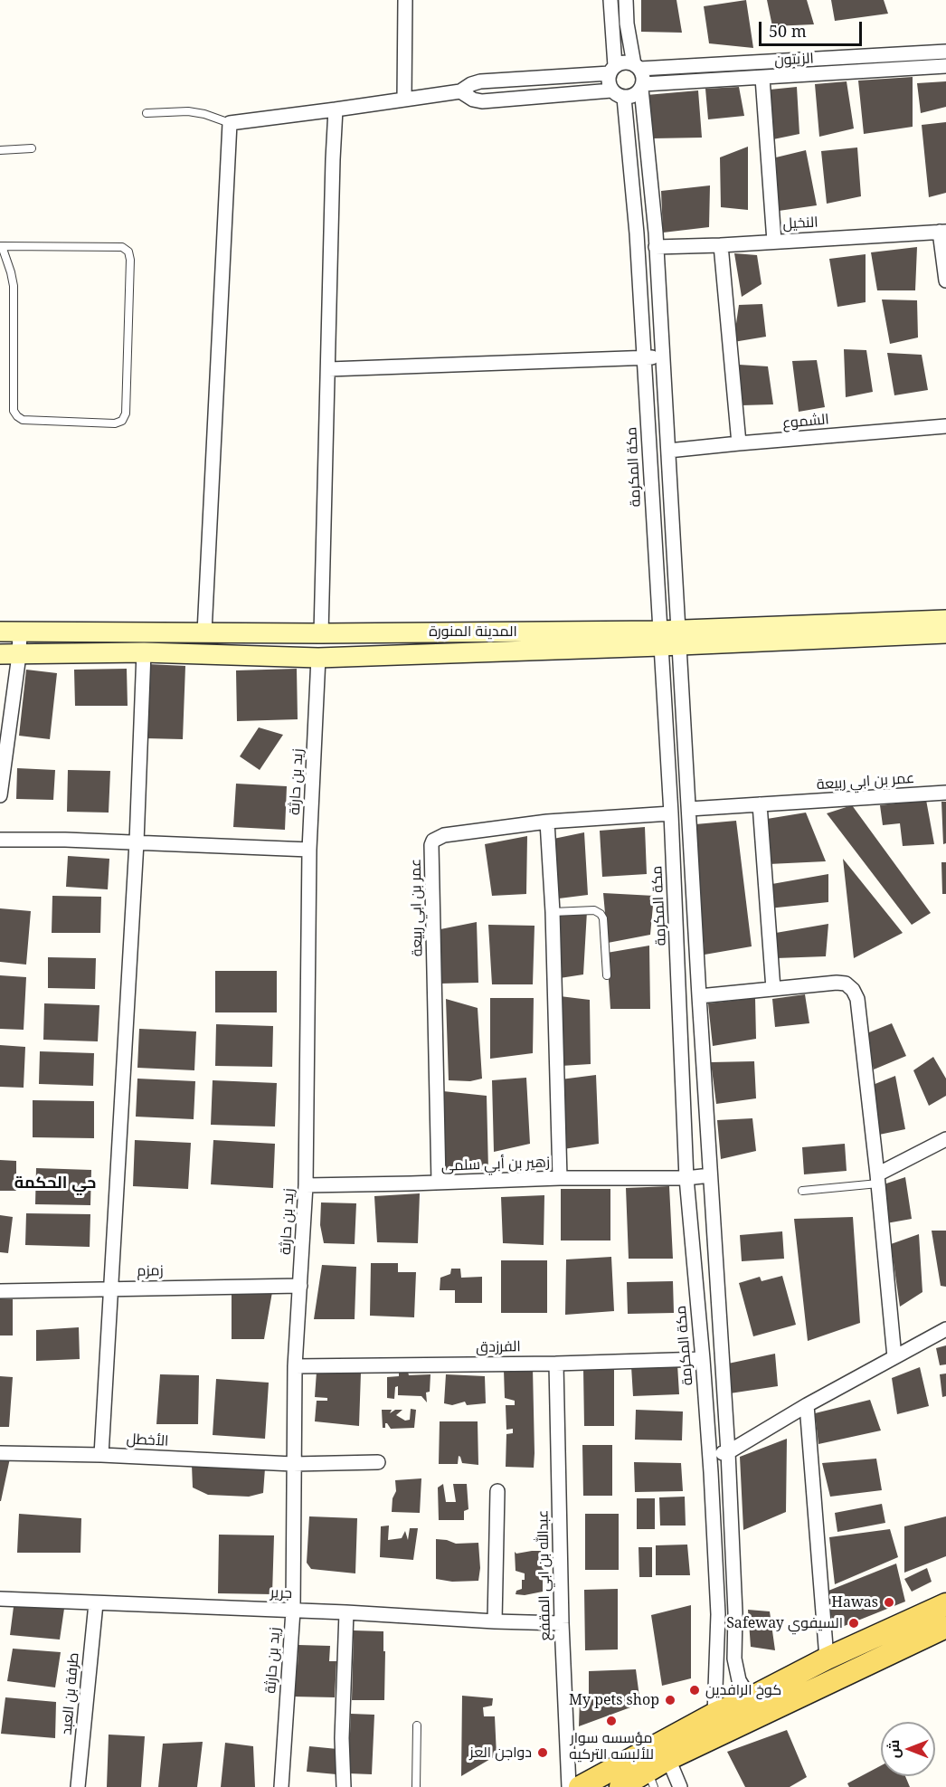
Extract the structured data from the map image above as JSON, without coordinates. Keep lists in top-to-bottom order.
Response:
{
  "streets": {
    "main road": ["المدينة المنورة"],
    "street": [
      "الزيتون",
      "النخيل",
      "الشموع",
      "مكة المكرمة",
      "زيد بن حارثة",
      "عمر بن ابي ربيعة",
      "زهير بن أبي سلمى",
      "زمزم",
      "الفرزدق",
      "الأخطل",
      "عبدالله بن ابي المقفع",
      "جرير",
      "طرفة بن العبد"
    ]
  },
  "crossings": [
    ["الزيتون", "مكة المكرمة"],
    ["النخيل", "مكة المكرمة"],
    ["الشموع", "مكة المكرمة"],
    ["مكة المكرمة", "المدينة المنورة"],
    ["مكة المكرمة", "عمر بن ابي ربيعة"],
    ["مكة المكرمة", "زهير بن أبي سلمى"],
    ["مكة المكرمة", "الفرزدق"],
    ["زيد بن حارثة", "زهير بن أبي سلمى"],
    ["زيد بن حارثة", "زمزم"],
    ["زيد بن حارثة", "الفرزدق"],
    ["زيد بن حارثة", "الأخطل"],
    ["زيد بن حارثة", "جرير"],
    ["عمر بن ابي ربيعة", "زهير بن أبي سلمى"],
    ["الفرزدق", "عبدالله بن ابي المقفع"],
    ["عبدالله بن ابي المقفع", "جرير"],
    ["جرير", "طرفة بن العبد"]
  ],
  "districts": ["حي الحكمة"],
  "places": [
    "Hawas",
    "Safeway السيفوي",
    "كوخ الرافدين",
    "My pets shop",
    "مؤسسه سوار للألبسه التركيه",
    "دواجن العز"
  ],
  "scale_bar": "50 m",
  "north": "left"
}
